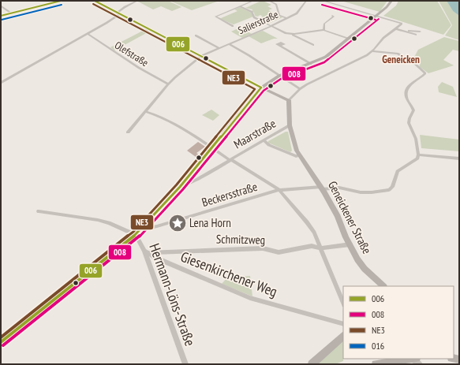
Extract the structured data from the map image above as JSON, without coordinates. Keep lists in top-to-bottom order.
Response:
{
  "streets": {
    "main road": ["Geneickener Straße"],
    "street": [
      "Salierstraße",
      "Olefstraße",
      "Maarstraße",
      "Beckersstraße",
      "Schmitzweg",
      "Giesenkirchener Weg",
      "Hermann-Löns-Straße"
    ]
  },
  "crossings": [
    ["Salierstraße", "Olefstraße"],
    ["Maarstraße", "Geneickener Straße"],
    ["Beckersstraße", "Geneickener Straße"],
    ["Geneickener Straße", "Schmitzweg"],
    ["Schmitzweg", "Giesenkirchener Weg"],
    ["Schmitzweg", "Hermann-Löns-Straße"],
    ["Giesenkirchener Weg", "Hermann-Löns-Straße"]
  ],
  "districts": ["Geneicken"],
  "places": {
    "place": ["Lena Horn"]
  },
  "lines": [
    "transit line 006",
    "transit line NE3",
    "transit line 008",
    "transit line 016"
  ],
  "legend": [
    "006",
    "008",
    "NE3",
    "016"
  ]
}
